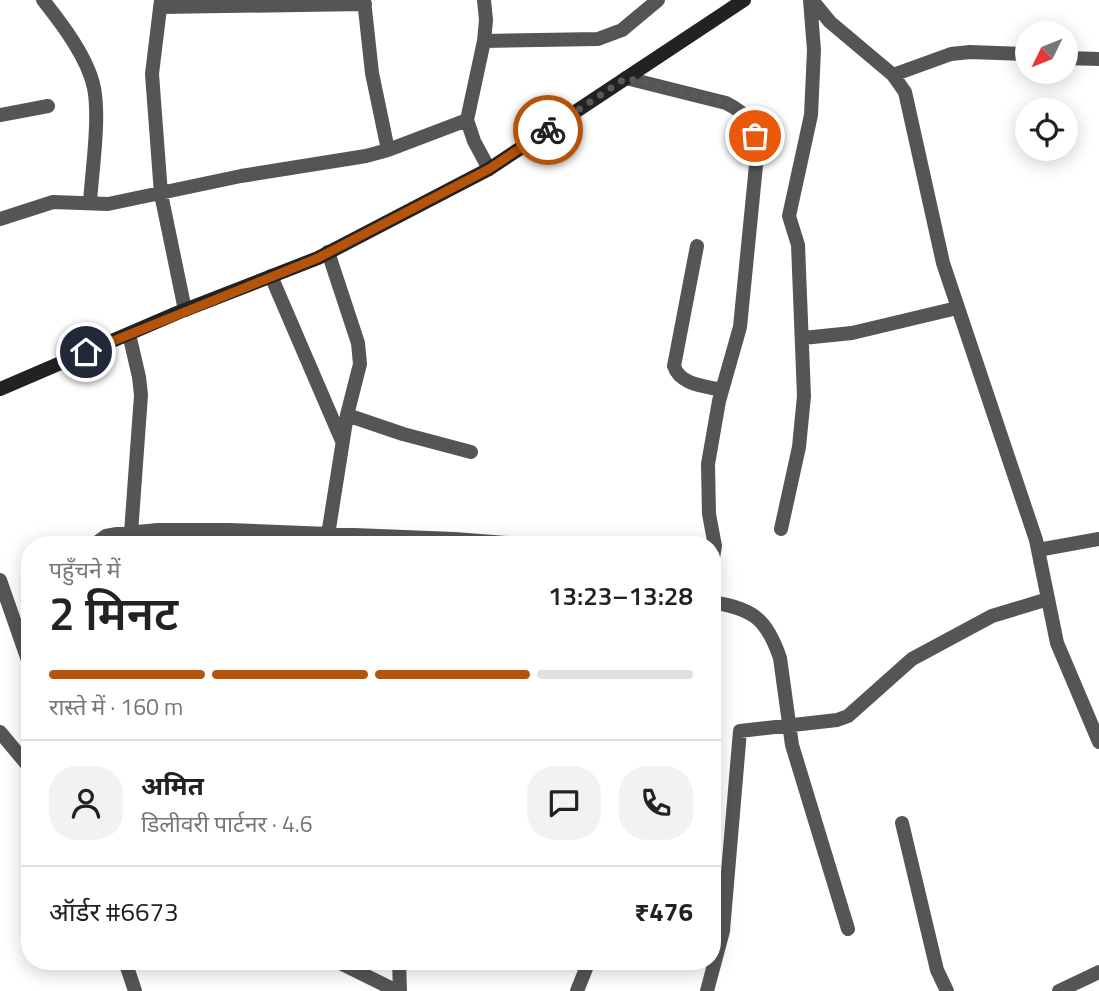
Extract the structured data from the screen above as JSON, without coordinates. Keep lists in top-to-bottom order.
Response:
{
  "north": "bottom left",
  "page": {
    "heading": ["2 मिनट", "पहुँचने में", "13:23–13:28"],
    "panel": [
      "अमित",
      "डिलीवरी पार्टनर · 4.6",
      "ऑर्डर #6673",
      "₹476"
    ],
    "bar": "रास्ते में · 160 m"
  }
}
